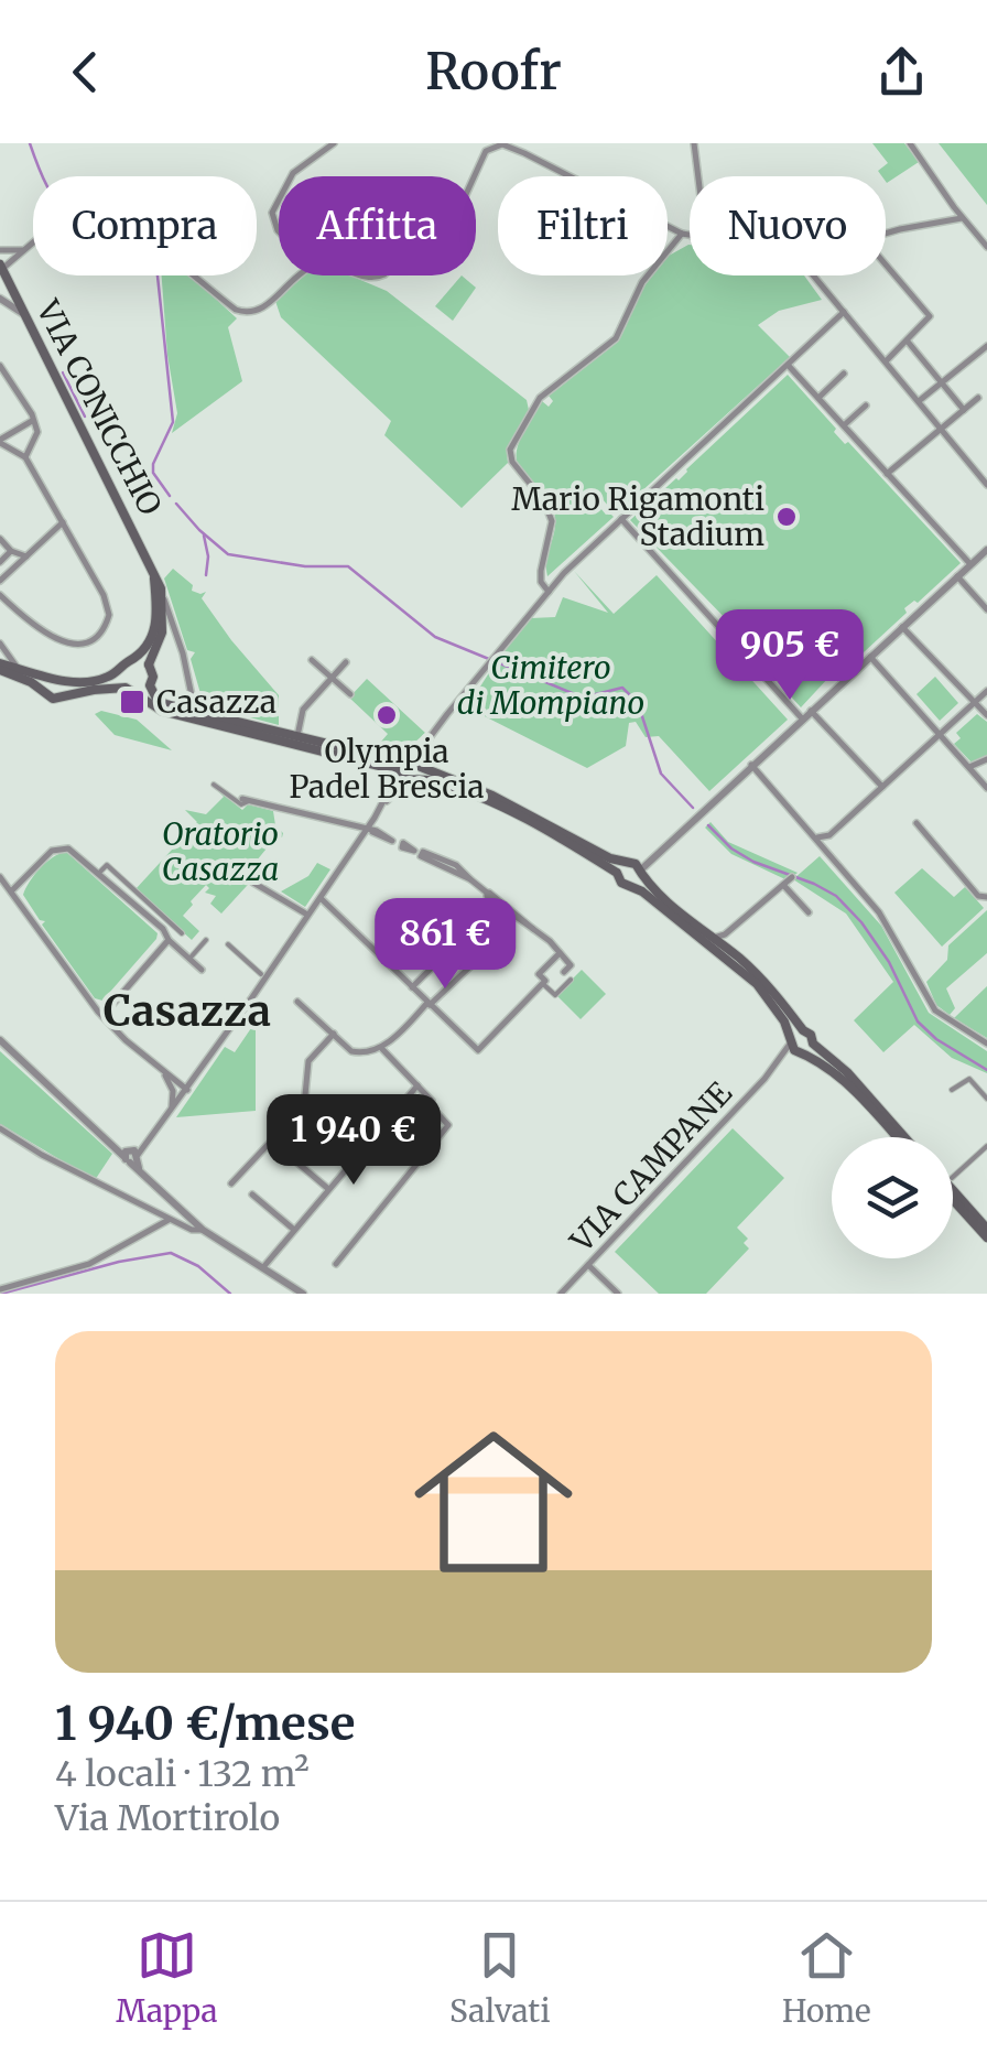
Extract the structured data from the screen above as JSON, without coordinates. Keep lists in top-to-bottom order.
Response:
{
  "streets": {
    "main road": ["VIA CONICCHIO"],
    "street": ["VIA CAMPANE"]
  },
  "districts": ["Casazza"],
  "parks": ["Cimitero di Mompiano", "Oratorio Casazza"],
  "places": {
    "other": ["Mario Rigamonti Stadium", "Olympia Padel Brescia"],
    "transit": ["Casazza"]
  },
  "page": {
    "header": "Roofr",
    "chip": [
      "Compra",
      "Affitta",
      "Filtri",
      "Nuovo"
    ],
    "price": ["905 €", "861 €", "1 940 €"],
    "list": [
      {
        "name": "1 940 €/mese",
        "note": "4 locali · 132 m² · Via Mortirolo"
      }
    ],
    "tabs": ["Mappa", "Salvati", "Home"]
  }
}
